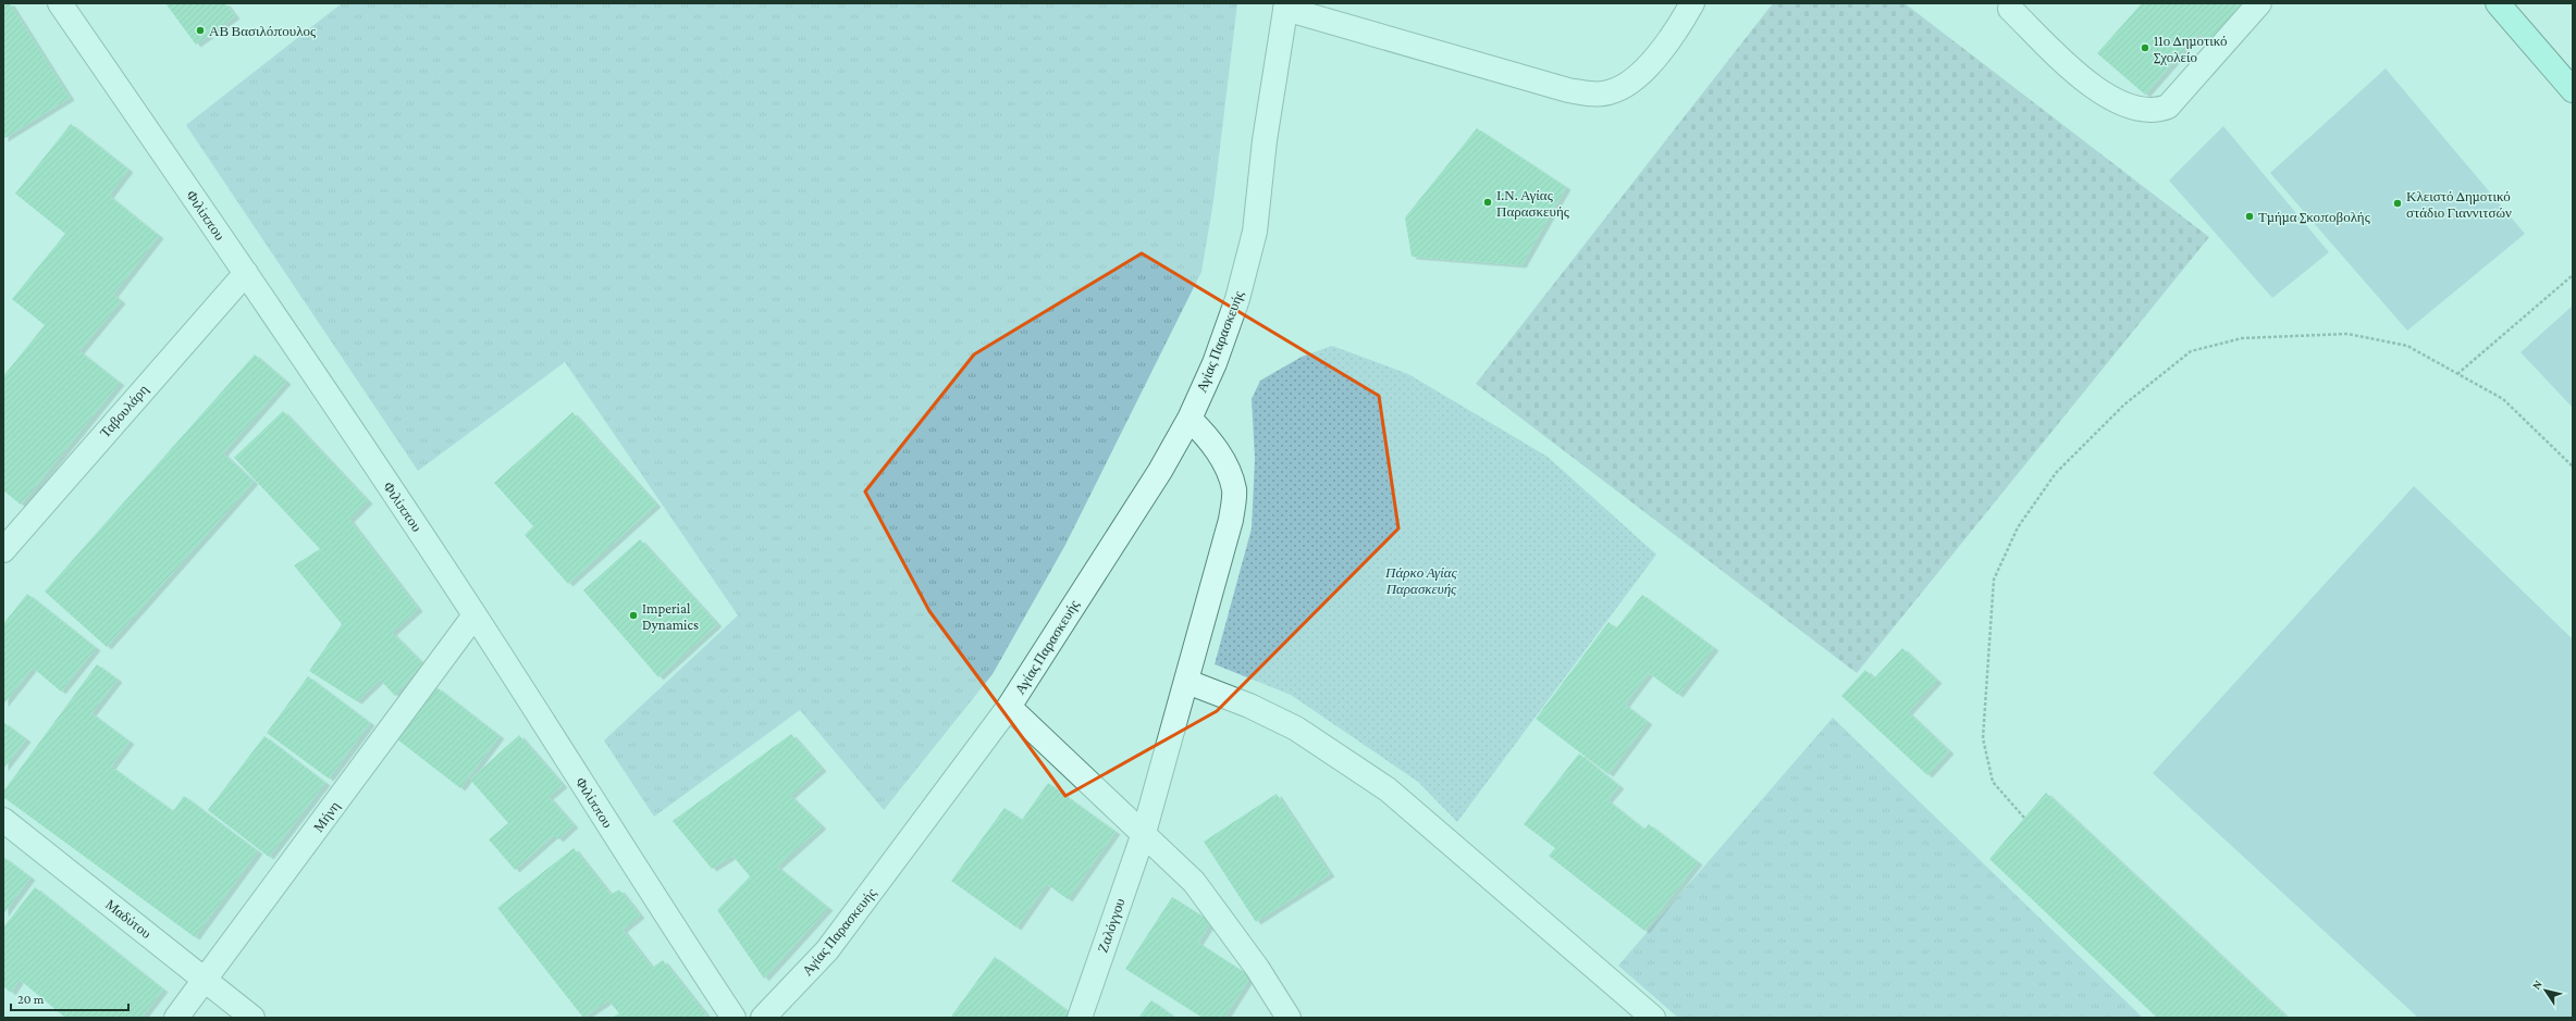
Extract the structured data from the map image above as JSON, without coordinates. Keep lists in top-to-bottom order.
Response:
{
  "streets": {
    "street": [
      "Φιλίππου",
      "Αγίας Παρασκευής",
      "Ταβουλάρη",
      "Μήνη",
      "Μαδύτου",
      "Ζαλόγγου"
    ]
  },
  "crossings": [
    ["Φιλίππου", "Ταβουλάρη"],
    ["Φιλίππου", "Μήνη"],
    ["Αγίας Παρασκευής", "Ζαλόγγου"],
    ["Μήνη", "Μαδύτου"]
  ],
  "parks": ["Πάρκο Αγίας Παρασκευής"],
  "places": [
    "ΑΒ Βασιλόπουλος",
    "11ο Δημοτικό Σχολείο",
    "Ι.Ν. Αγίας Παρασκευής",
    "Κλειστό Δημοτικό στάδιο Γιαννιτσών",
    "Τμήμα Σκοποβολής",
    "Imperial Dynamics"
  ],
  "scale_bar": "20 m",
  "north": "top left"
}
